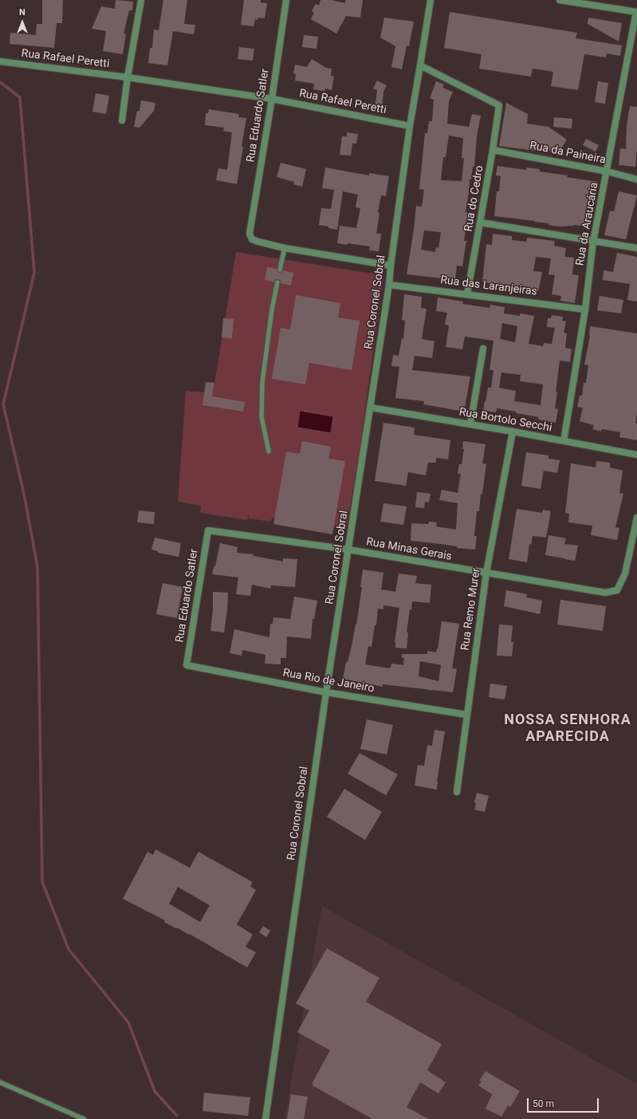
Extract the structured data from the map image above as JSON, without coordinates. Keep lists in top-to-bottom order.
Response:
{
  "streets": {
    "street": [
      "Rua Rafael Peretti",
      "Rua Eduardo Satler",
      "Rua da Paineira",
      "Rua do Cedro",
      "Rua da Araucária",
      "Rua das Laranjeiras",
      "Rua Coronel Sobral",
      "Rua Bortolo Secchi",
      "Rua Minas Gerais",
      "Rua Remo Murer",
      "Rua Rio de Janeiro"
    ]
  },
  "crossings": [
    ["Rua Rafael Peretti", "Rua Eduardo Satler"],
    ["Rua Rafael Peretti", "Rua Coronel Sobral"],
    ["Rua Eduardo Satler", "Rua Minas Gerais"],
    ["Rua Eduardo Satler", "Rua Rio de Janeiro"],
    ["Rua da Paineira", "Rua do Cedro"],
    ["Rua da Paineira", "Rua da Araucária"],
    ["Rua do Cedro", "Rua das Laranjeiras"],
    ["Rua do Cedro", "Rua Coronel Sobral"],
    ["Rua da Araucária", "Rua das Laranjeiras"],
    ["Rua da Araucária", "Rua Bortolo Secchi"],
    ["Rua das Laranjeiras", "Rua Coronel Sobral"],
    ["Rua Coronel Sobral", "Rua Bortolo Secchi"],
    ["Rua Coronel Sobral", "Rua Minas Gerais"],
    ["Rua Coronel Sobral", "Rua Rio de Janeiro"],
    ["Rua Bortolo Secchi", "Rua Remo Murer"],
    ["Rua Minas Gerais", "Rua Remo Murer"],
    ["Rua Remo Murer", "Rua Rio de Janeiro"]
  ],
  "districts": ["NOSSA SENHORA APARECIDA"],
  "scale_bar": "50 m",
  "north": "top"
}
